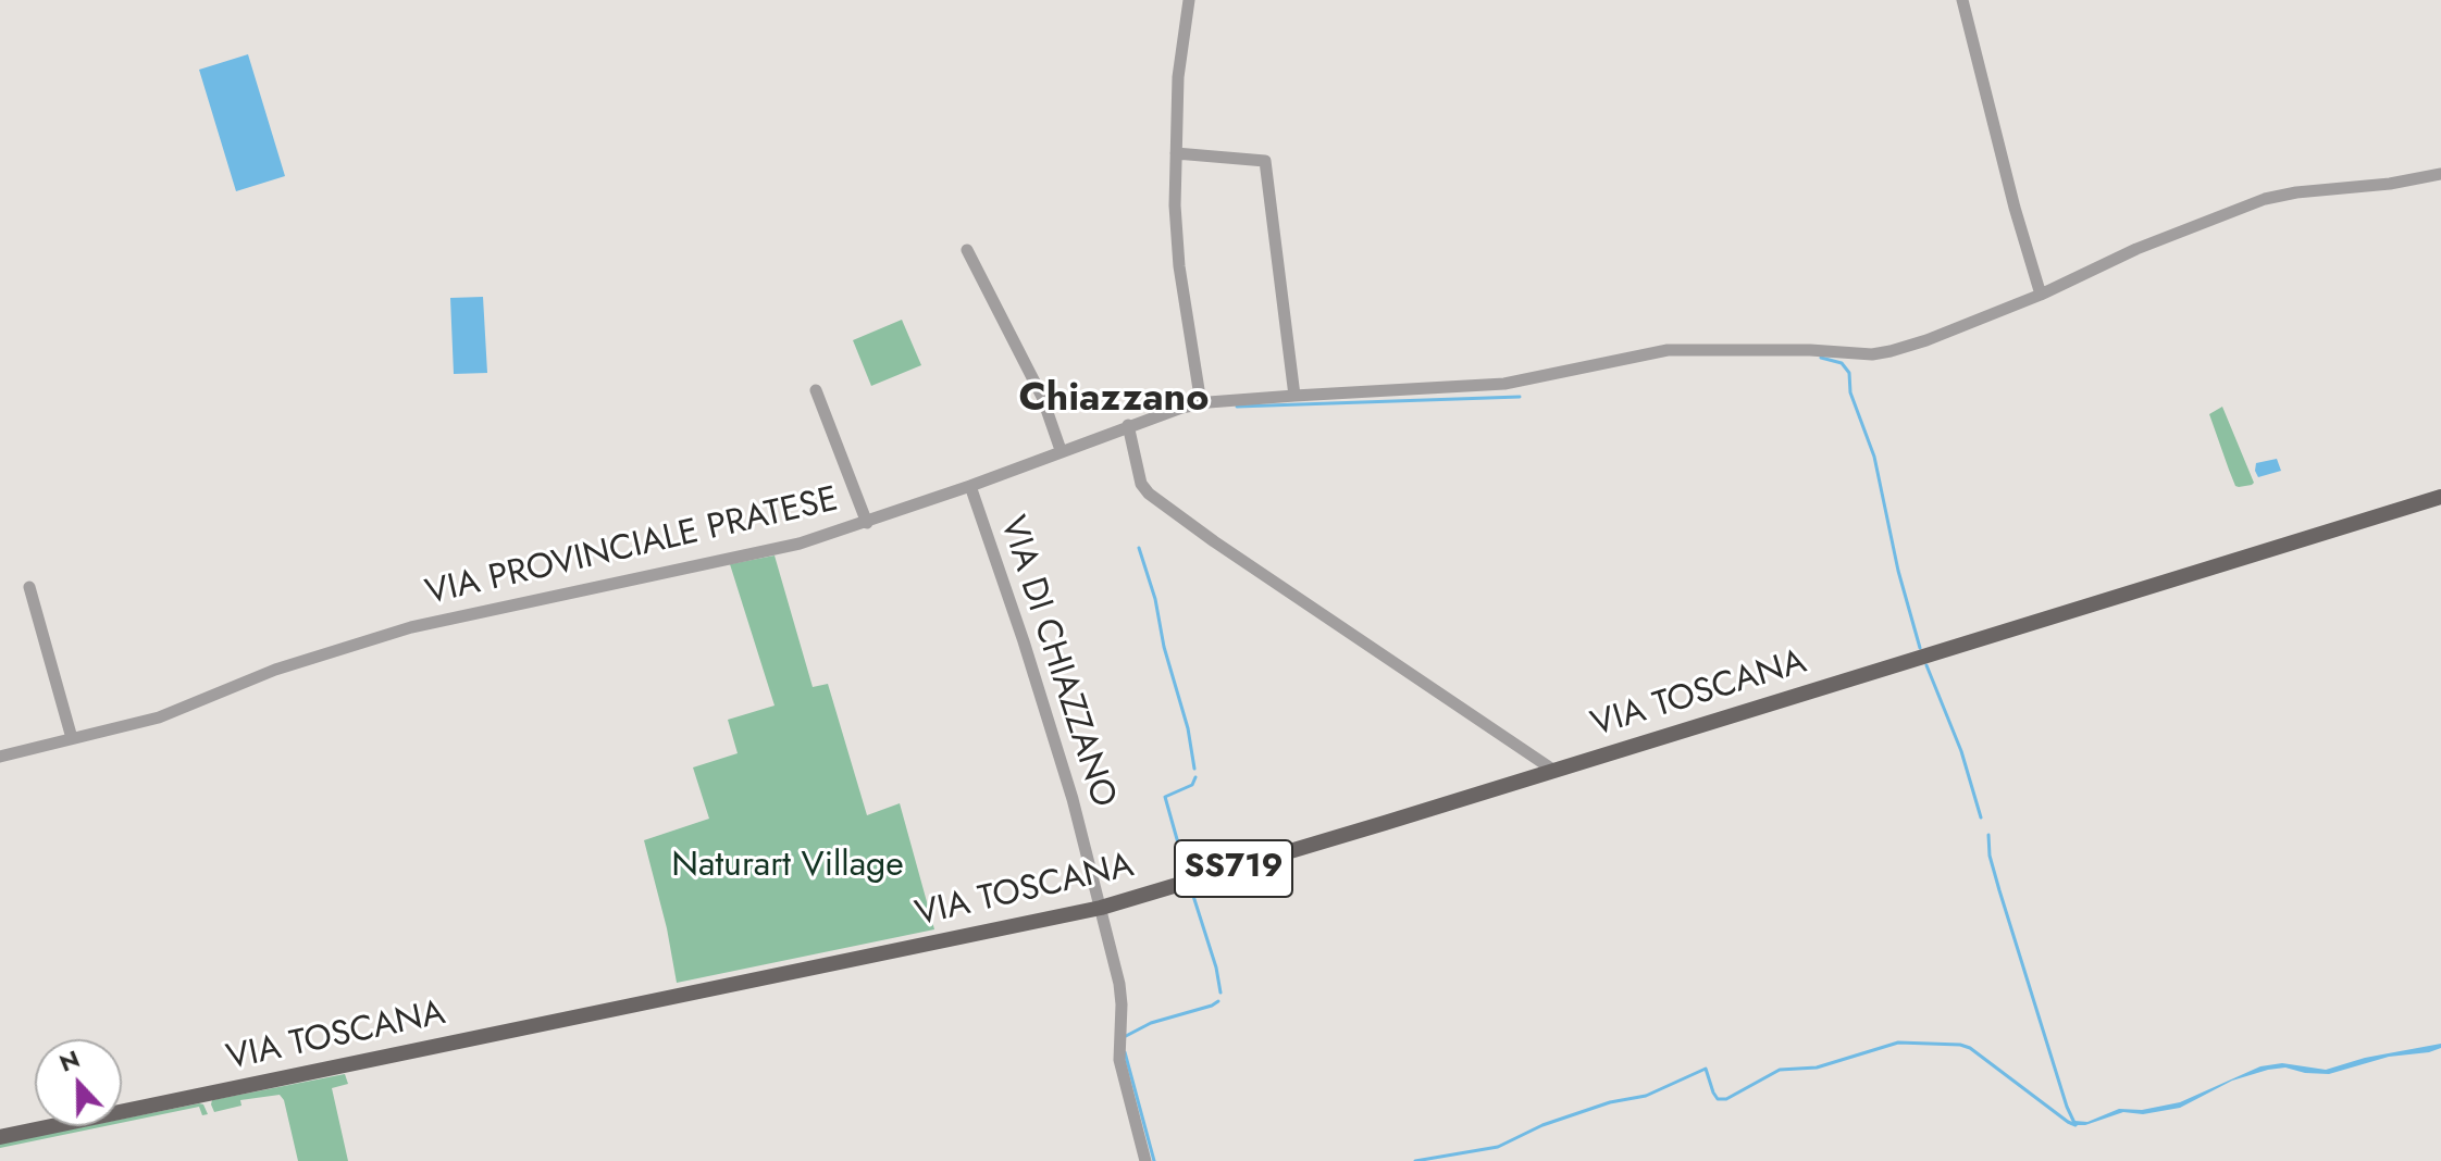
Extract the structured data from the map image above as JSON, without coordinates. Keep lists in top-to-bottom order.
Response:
{
  "streets": {
    "main road": ["VIA TOSCANA", "SS719"],
    "street": ["VIA PROVINCIALE PRATESE", "VIA DI CHIAZZANO"]
  },
  "crossings": [
    ["VIA PROVINCIALE PRATESE", "VIA DI CHIAZZANO"],
    ["VIA DI CHIAZZANO", "VIA TOSCANA"]
  ],
  "districts": ["Chiazzano"],
  "parks": ["Naturart Village"],
  "north": "top"
}
